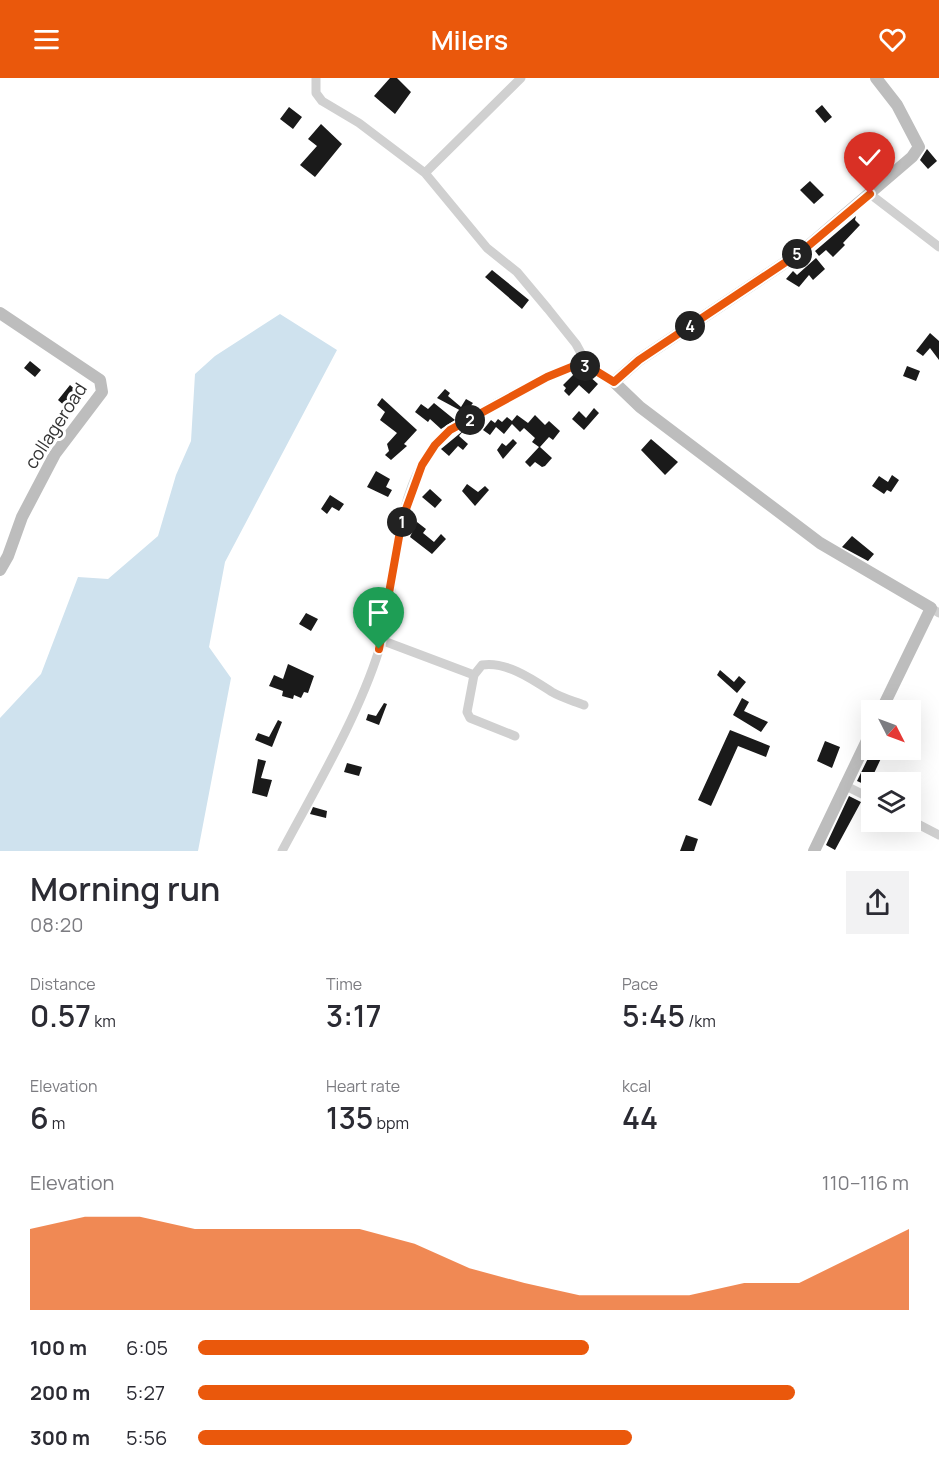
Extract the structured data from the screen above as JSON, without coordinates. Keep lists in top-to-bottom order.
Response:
{
  "streets": {
    "main road": ["collageroad"]
  },
  "north": "bottom right",
  "page": {
    "header": "Milers",
    "pins": [
      "5",
      "4",
      "3",
      "2",
      "1"
    ],
    "heading": ["Morning run", "08:20"],
    "stats": [
      ["Distance", "0.57 km"],
      ["Time", "3:17"],
      ["Pace", "5:45 /km"],
      ["Elevation", "6 m"],
      ["Heart rate", "135 bpm"],
      ["kcal", "44"]
    ],
    "chart": ["Elevation", "110–116 m"],
    "list": [
      {
        "name": "100 m",
        "note": "6:05"
      },
      {
        "name": "200 m",
        "note": "5:27"
      },
      {
        "name": "300 m",
        "note": "5:56"
      }
    ]
  }
}
